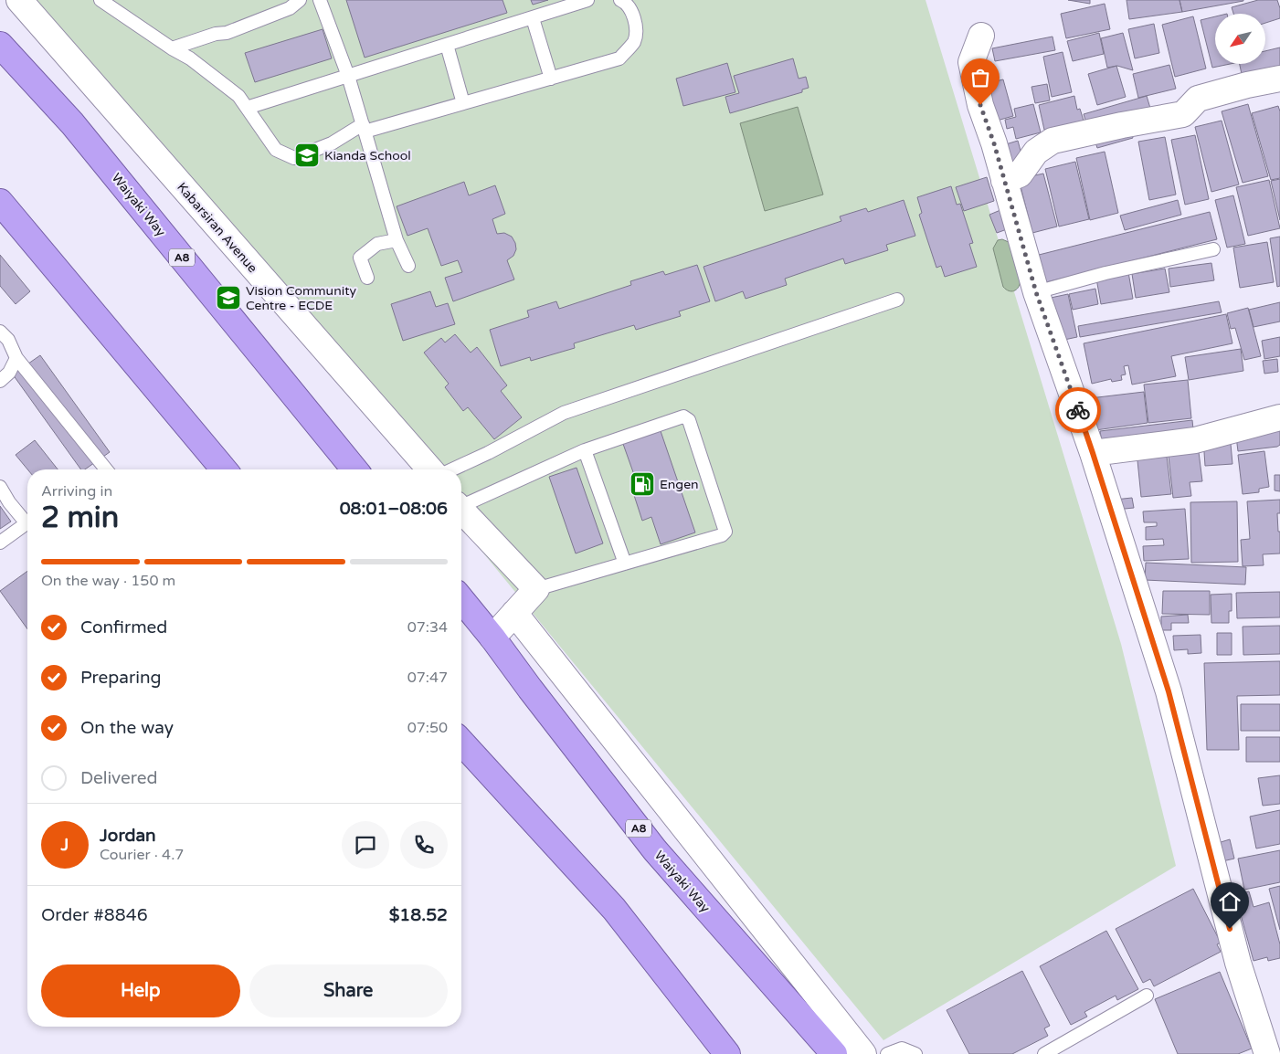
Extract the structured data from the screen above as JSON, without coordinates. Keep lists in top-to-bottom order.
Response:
{
  "streets": {
    "highway": ["Waiyaki Way", "A8"],
    "street": ["Kabarsiran Avenue"]
  },
  "places": {
    "school or university": ["Kianda School", "Vision Community Centre - ECDE"],
    "fuel station": ["Engen"]
  },
  "north": "bottom left",
  "page": {
    "heading": ["2 min", "Arriving in", "08:01–08:06"],
    "panel": [
      "Jordan",
      "Courier · 4.7",
      "Order #8846",
      "$18.52"
    ],
    "bar": "On the way · 150 m",
    "list": [
      ["Confirmed", "07:34"],
      ["Preparing", "07:47"],
      ["On the way", "07:50"],
      "Delivered"
    ],
    "round": "J",
    "buttons": ["Help", "Share"]
  }
}
